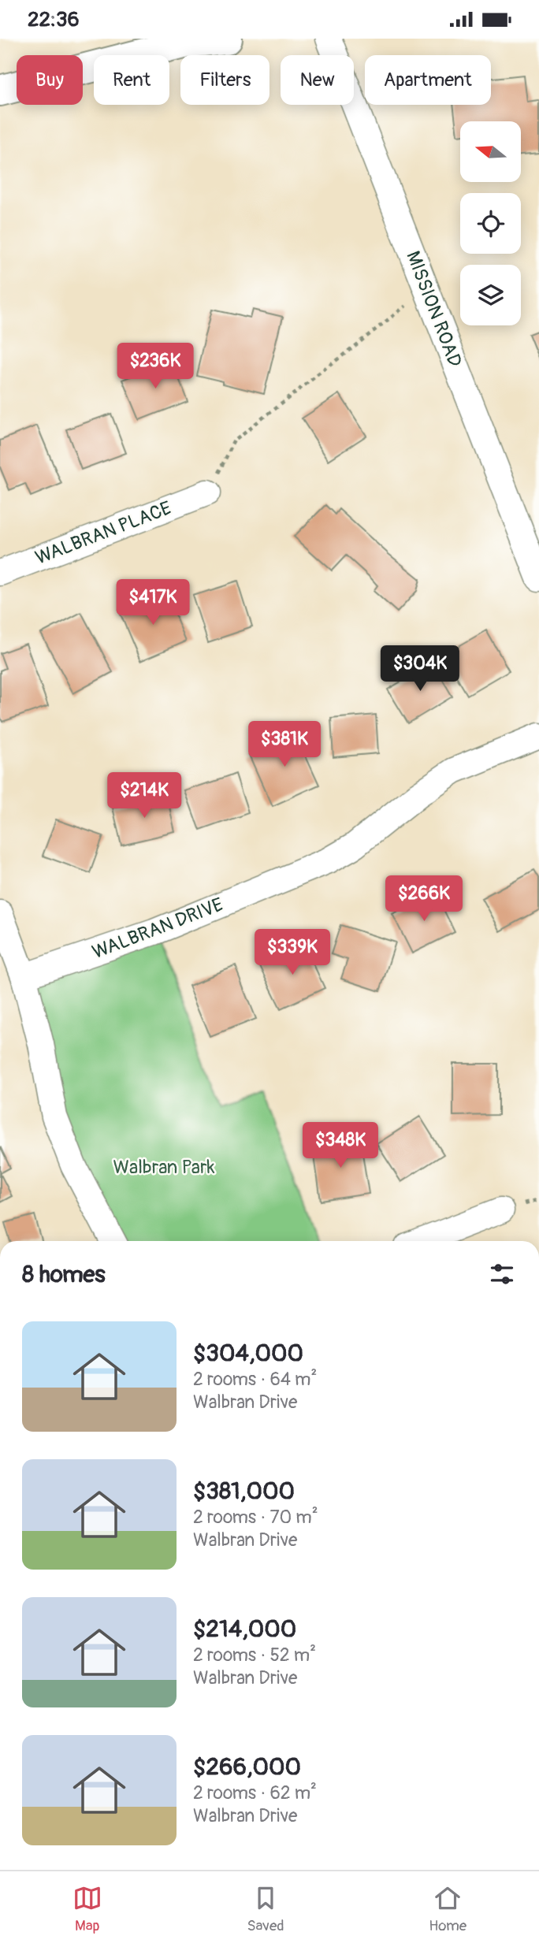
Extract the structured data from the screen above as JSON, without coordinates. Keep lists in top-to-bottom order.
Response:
{
  "streets": {
    "street": ["MISSION ROAD", "WALBRAN PLACE", "WALBRAN DRIVE"]
  },
  "parks": ["Walbran Park"],
  "north": "left",
  "page": {
    "status": "22:36",
    "chip": [
      "Buy",
      "Rent",
      "Filters",
      "New",
      "Apartment"
    ],
    "price": [
      "$236K",
      "$417K",
      "$304K",
      "$381K",
      "$214K",
      "$266K",
      "$339K",
      "$348K"
    ],
    "heading": "8 homes",
    "list": [
      {
        "name": "$304,000",
        "note": "2 rooms · 64 m² · Walbran Drive"
      },
      {
        "name": "$381,000",
        "note": "2 rooms · 70 m² · Walbran Drive"
      },
      {
        "name": "$214,000",
        "note": "2 rooms · 52 m² · Walbran Drive"
      },
      {
        "name": "$266,000",
        "note": "2 rooms · 62 m² · Walbran Drive"
      }
    ],
    "tabs": ["Map", "Saved", "Home"]
  }
}
